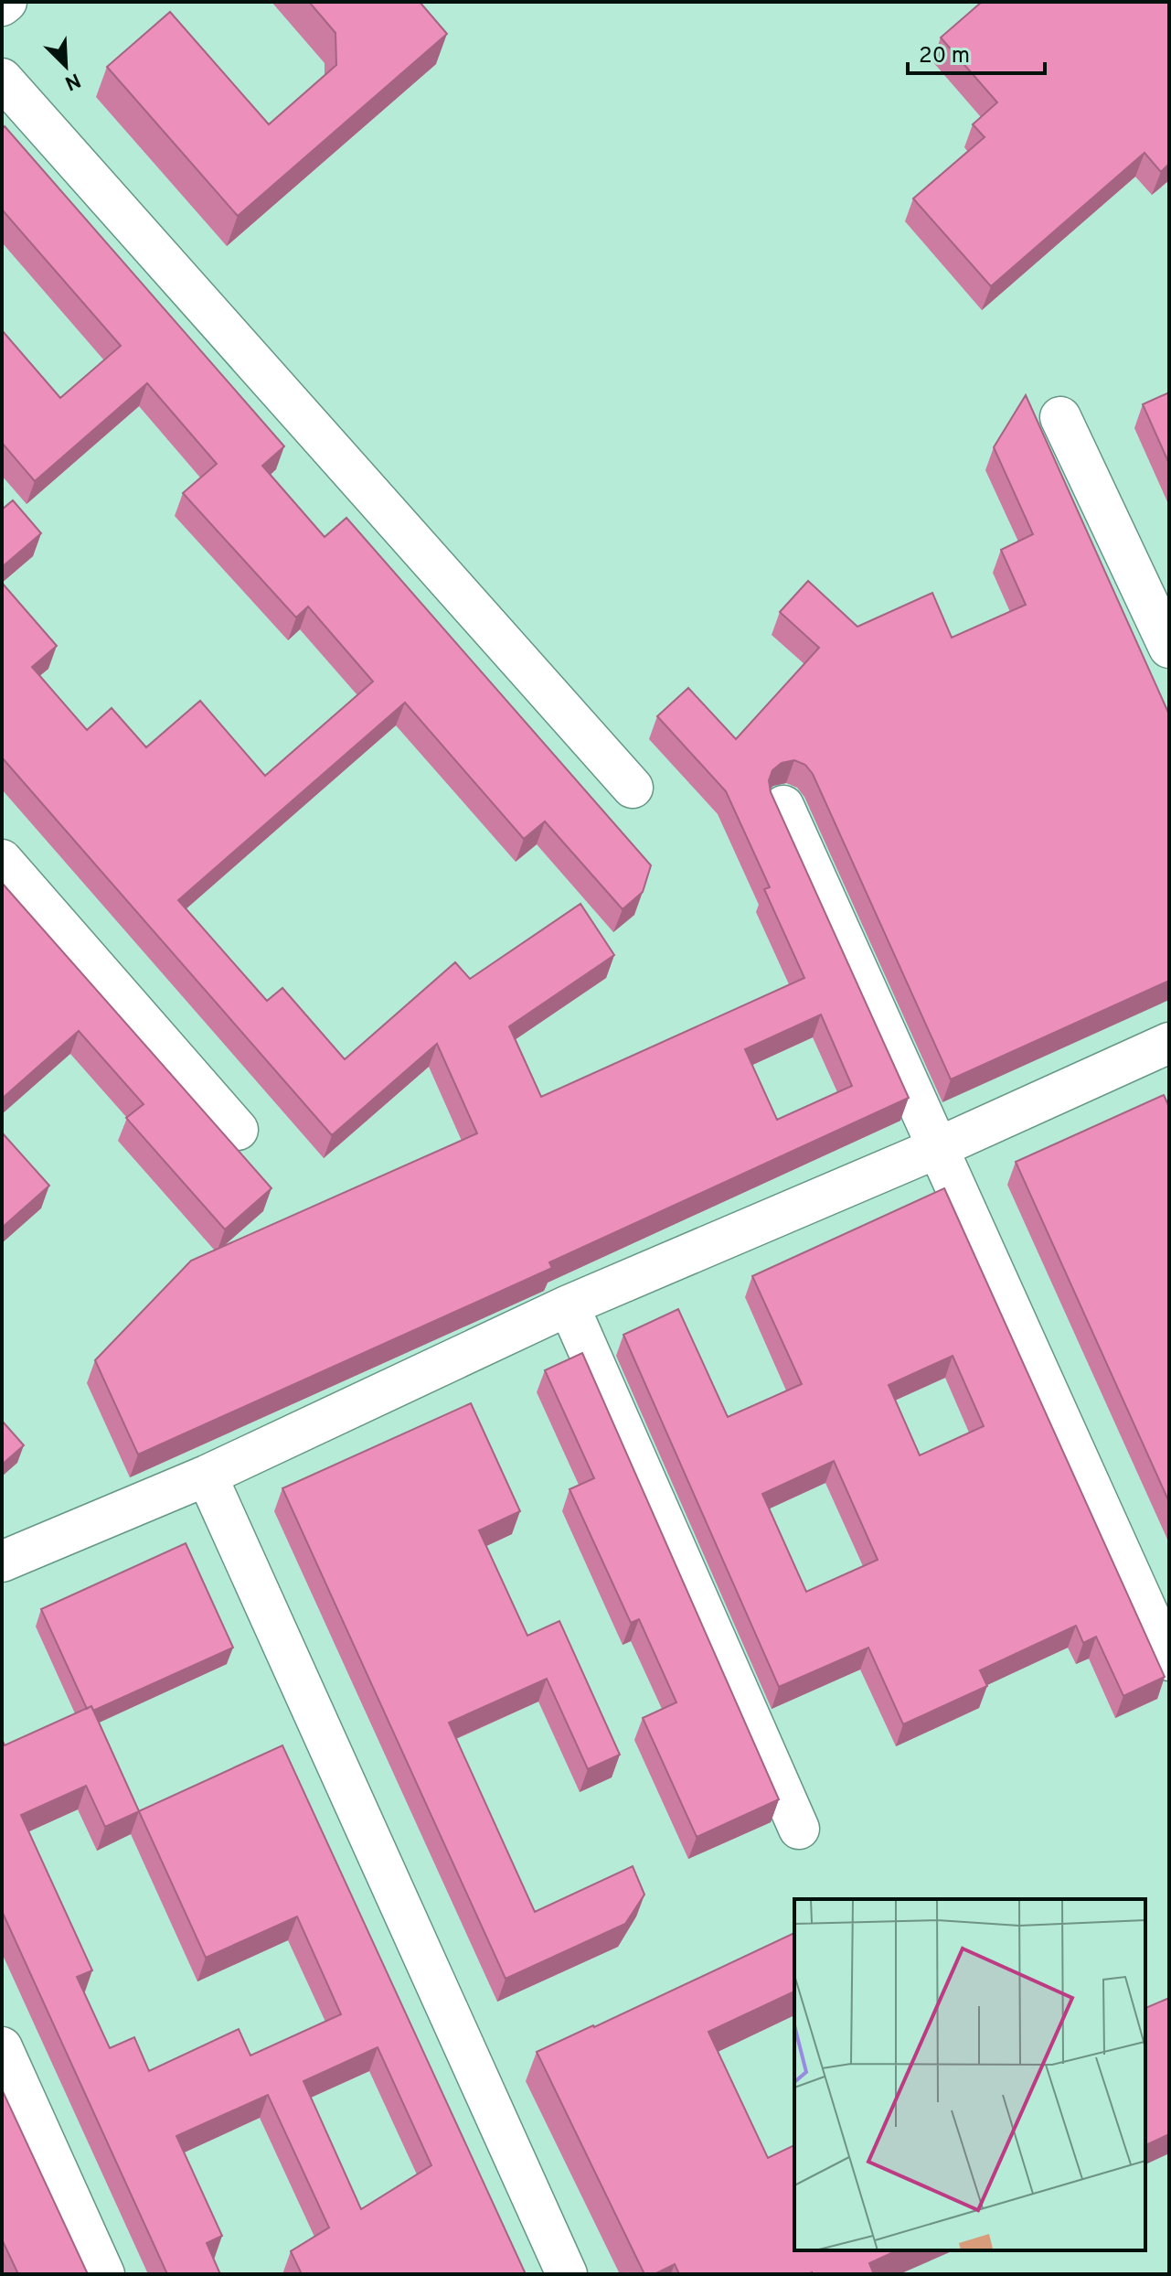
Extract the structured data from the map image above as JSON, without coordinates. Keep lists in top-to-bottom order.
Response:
{
  "scale_bar": "20 m",
  "north": "bottom right"
}
